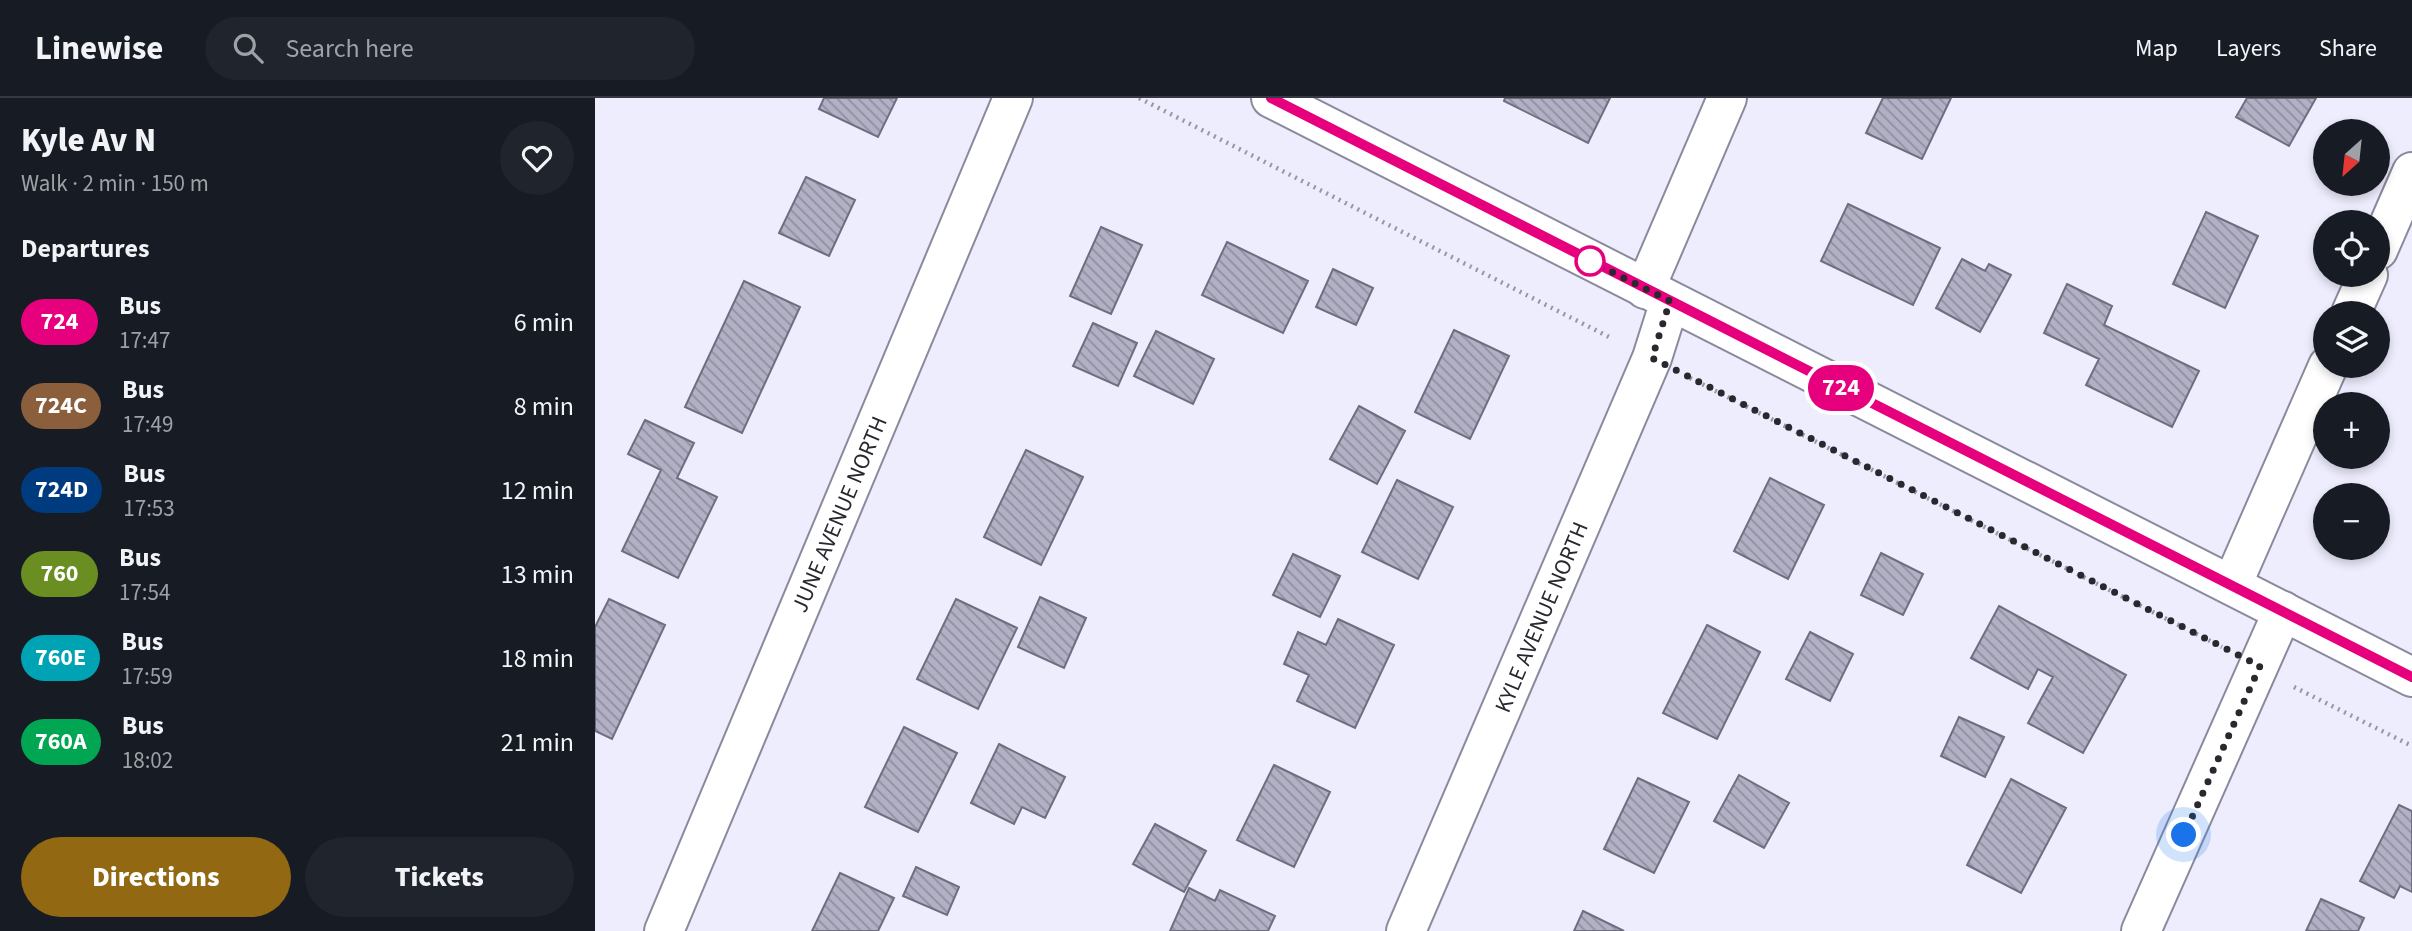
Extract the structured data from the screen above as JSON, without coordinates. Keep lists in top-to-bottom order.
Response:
{
  "streets": {
    "street": ["JUNE AVENUE NORTH", "KYLE AVENUE NORTH"]
  },
  "lines": ["bus line 724"],
  "north": "bottom left",
  "page": {
    "header": "Linewise",
    "search": "Search here",
    "nav": ["Map", "Layers", "Share"],
    "heading": [
      ["Kyle Av N", "Walk · 2 min · 150 m"],
      "Departures"
    ],
    "on_map": "724",
    "map_buttons": ["+", "−"],
    "list": [
      {
        "mark": "724",
        "name": "Bus",
        "note": "17:47",
        "value": "6 min"
      },
      {
        "mark": "724C",
        "name": "Bus",
        "note": "17:49",
        "value": "8 min"
      },
      {
        "mark": "724D",
        "name": "Bus",
        "note": "17:53",
        "value": "12 min"
      },
      {
        "mark": "760",
        "name": "Bus",
        "note": "17:54",
        "value": "13 min"
      },
      {
        "mark": "760E",
        "name": "Bus",
        "note": "17:59",
        "value": "18 min"
      },
      {
        "mark": "760A",
        "name": "Bus",
        "note": "18:02",
        "value": "21 min"
      }
    ],
    "buttons": ["Directions", "Tickets"]
  }
}
